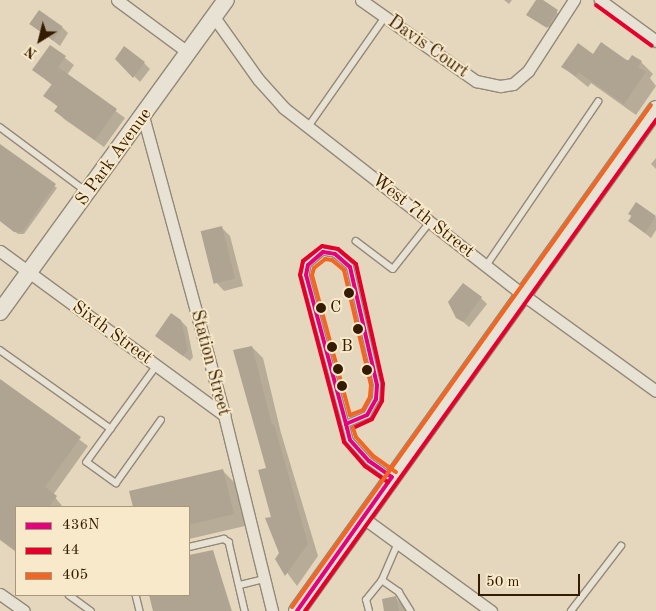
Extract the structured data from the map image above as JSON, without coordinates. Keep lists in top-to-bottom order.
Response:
{
  "streets": {
    "street": [
      "Davis Court",
      "S Park Avenue",
      "West 7th Street",
      "Sixth Street",
      "Station Street"
    ]
  },
  "crossings": [
    ["S Park Avenue", "West 7th Street"],
    ["S Park Avenue", "Sixth Street"],
    ["S Park Avenue", "Station Street"],
    ["Sixth Street", "Station Street"]
  ],
  "places": ["C", "B"],
  "lines": ["transit line 44", "transit line 405", "transit line 436N"],
  "legend": ["436N", "44", "405"],
  "scale_bar": "50 m",
  "north": "bottom left"
}
